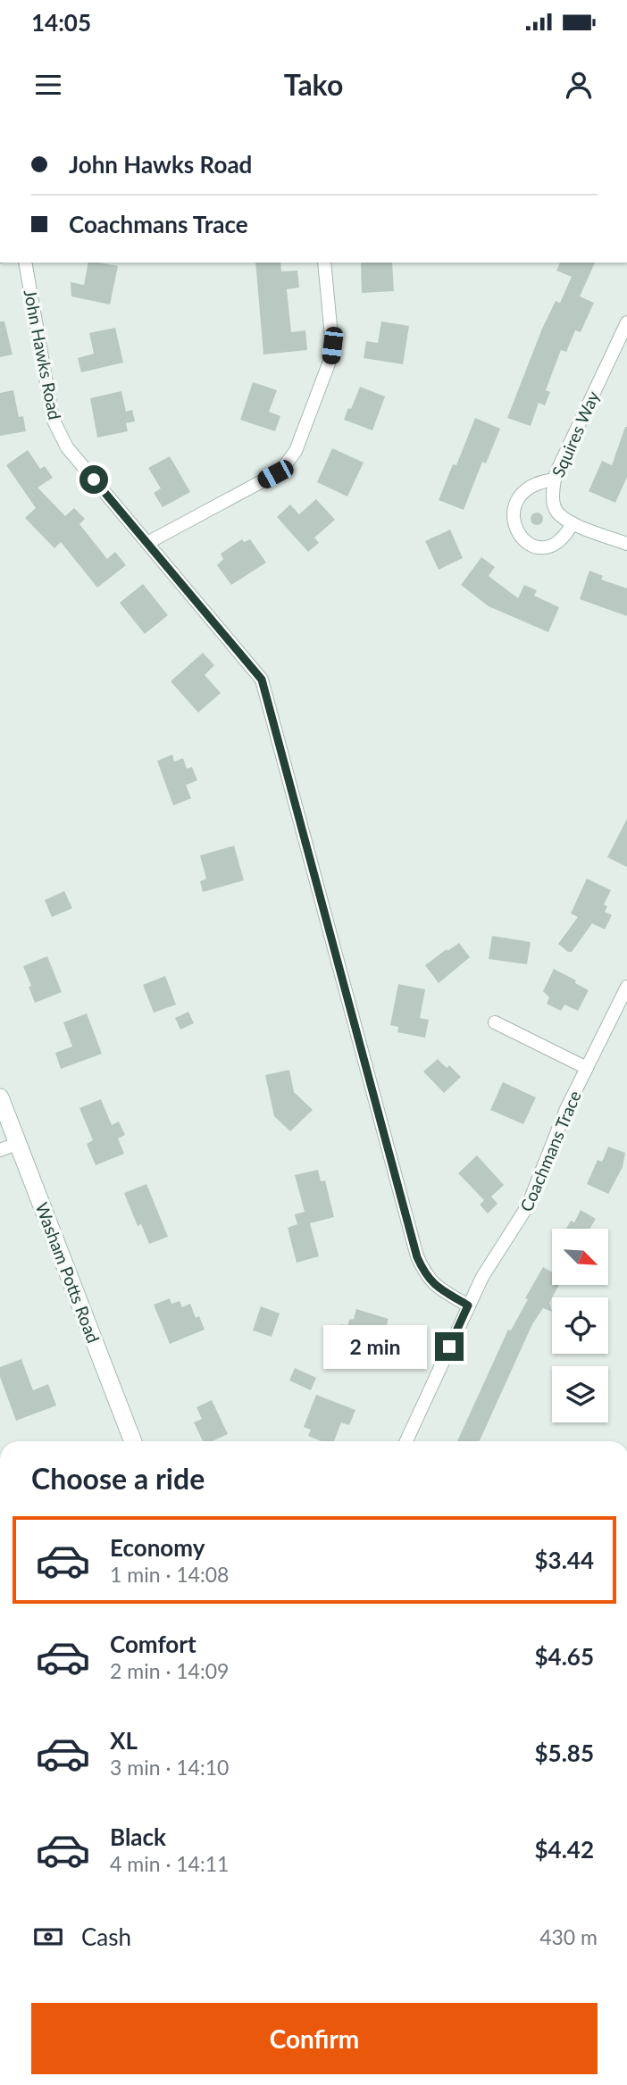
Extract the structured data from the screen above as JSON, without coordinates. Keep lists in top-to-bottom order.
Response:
{
  "streets": {
    "street": [
      "John Hawks Road",
      "Squires Way",
      "Coachmans Trace",
      "Washam Potts Road"
    ]
  },
  "crossings": [
    ["John Hawks Road", "Coachmans Trace"]
  ],
  "north": "bottom right",
  "page": {
    "status": "14:05",
    "header": "Tako",
    "banner": ["John Hawks Road", "Coachmans Trace"],
    "bubble": "2 min",
    "heading": "Choose a ride",
    "list": [
      {
        "name": "Economy",
        "note": "1 min · 14:08",
        "value": "$3.44"
      },
      {
        "name": "Comfort",
        "note": "2 min · 14:09",
        "value": "$4.65"
      },
      {
        "name": "XL",
        "note": "3 min · 14:10",
        "value": "$5.85"
      },
      {
        "name": "Black",
        "note": "4 min · 14:11",
        "value": "$4.42"
      }
    ],
    "pay": ["Cash", "430 m"],
    "buttons": "Confirm"
  }
}
